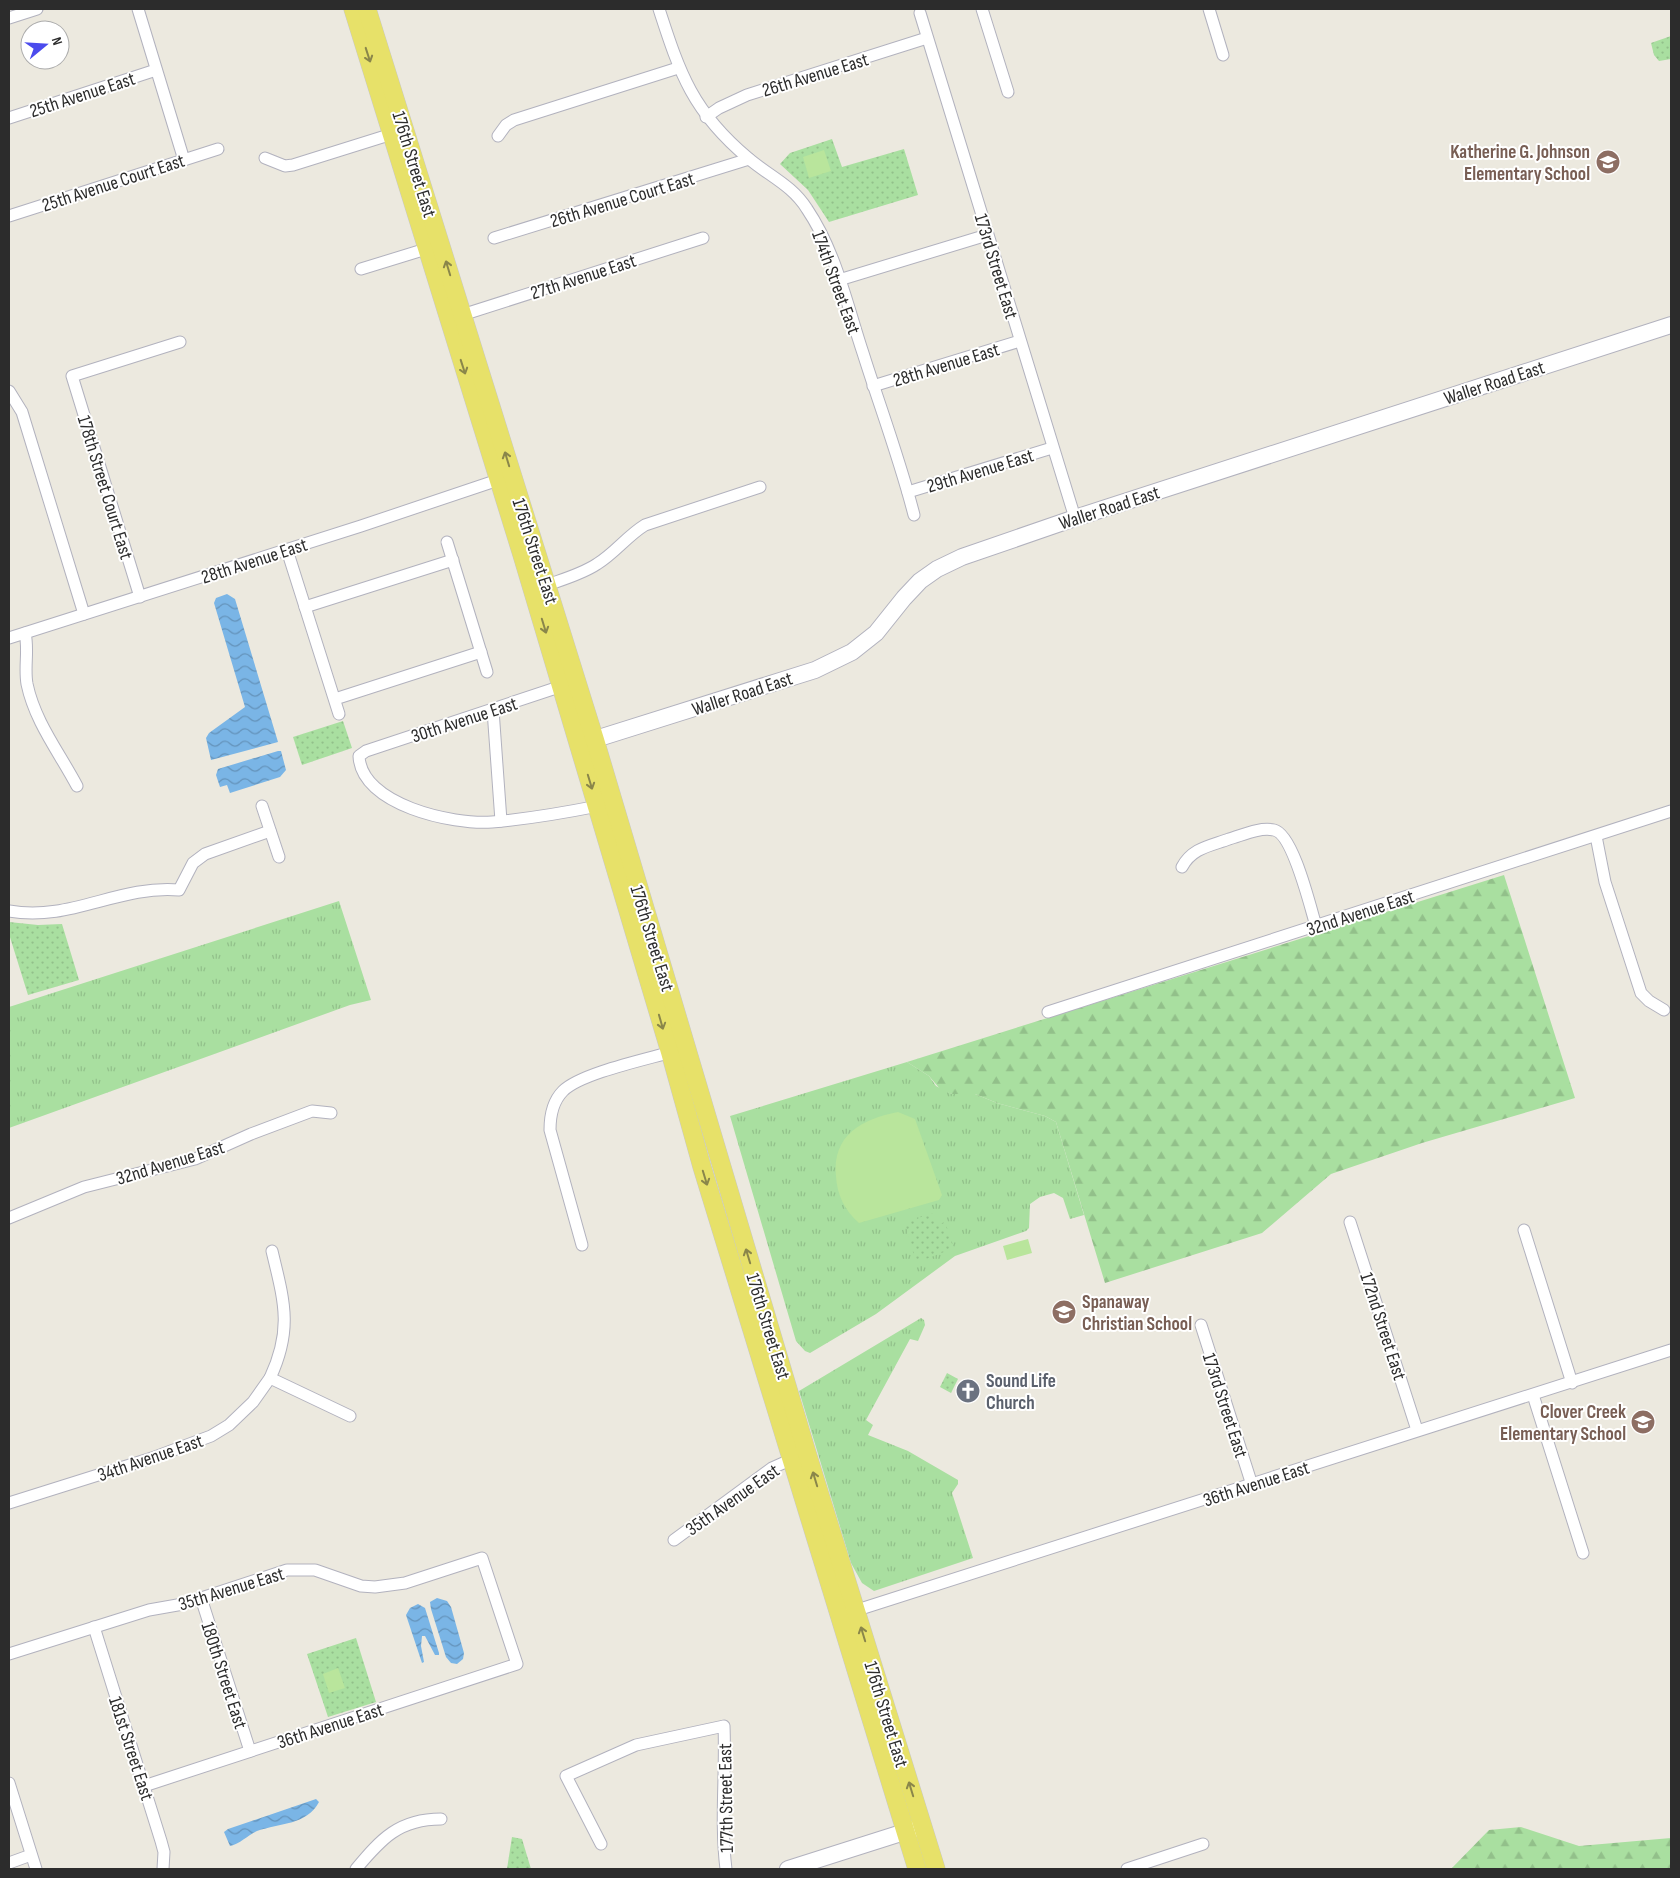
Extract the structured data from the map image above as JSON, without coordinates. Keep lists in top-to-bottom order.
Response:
{
  "streets": {
    "main road": ["176th Street East"],
    "street": [
      "26th Avenue East",
      "25th Avenue East",
      "25th Avenue Court East",
      "26th Avenue Court East",
      "173rd Street East",
      "27th Avenue East",
      "174th Street East",
      "28th Avenue East",
      "Waller Road East",
      "29th Avenue East",
      "178th Street Court East",
      "30th Avenue East",
      "32nd Avenue East",
      "172nd Street East",
      "34th Avenue East",
      "36th Avenue East",
      "35th Avenue East",
      "180th Street East",
      "181st Street East",
      "177th Street East"
    ]
  },
  "crossings": [
    ["26th Avenue East", "173rd Street East"],
    ["26th Avenue East", "174th Street East"],
    ["176th Street East", "27th Avenue East"],
    ["176th Street East", "28th Avenue East"],
    ["176th Street East", "Waller Road East"],
    ["176th Street East", "30th Avenue East"],
    ["176th Street East", "36th Avenue East"],
    ["176th Street East", "35th Avenue East"],
    ["26th Avenue Court East", "174th Street East"],
    ["173rd Street East", "28th Avenue East"],
    ["173rd Street East", "Waller Road East"],
    ["173rd Street East", "29th Avenue East"],
    ["173rd Street East", "36th Avenue East"],
    ["174th Street East", "28th Avenue East"],
    ["174th Street East", "29th Avenue East"],
    ["28th Avenue East", "178th Street Court East"],
    ["172nd Street East", "36th Avenue East"],
    ["36th Avenue East", "35th Avenue East"],
    ["36th Avenue East", "180th Street East"],
    ["36th Avenue East", "181st Street East"],
    ["35th Avenue East", "180th Street East"],
    ["35th Avenue East", "181st Street East"]
  ],
  "places": {
    "school or university": ["Katherine G. Johnson Elementary School", "Spanaway Christian School", "Clover Creek Elementary School"],
    "church": ["Sound Life Church"]
  },
  "north": "right"
}
